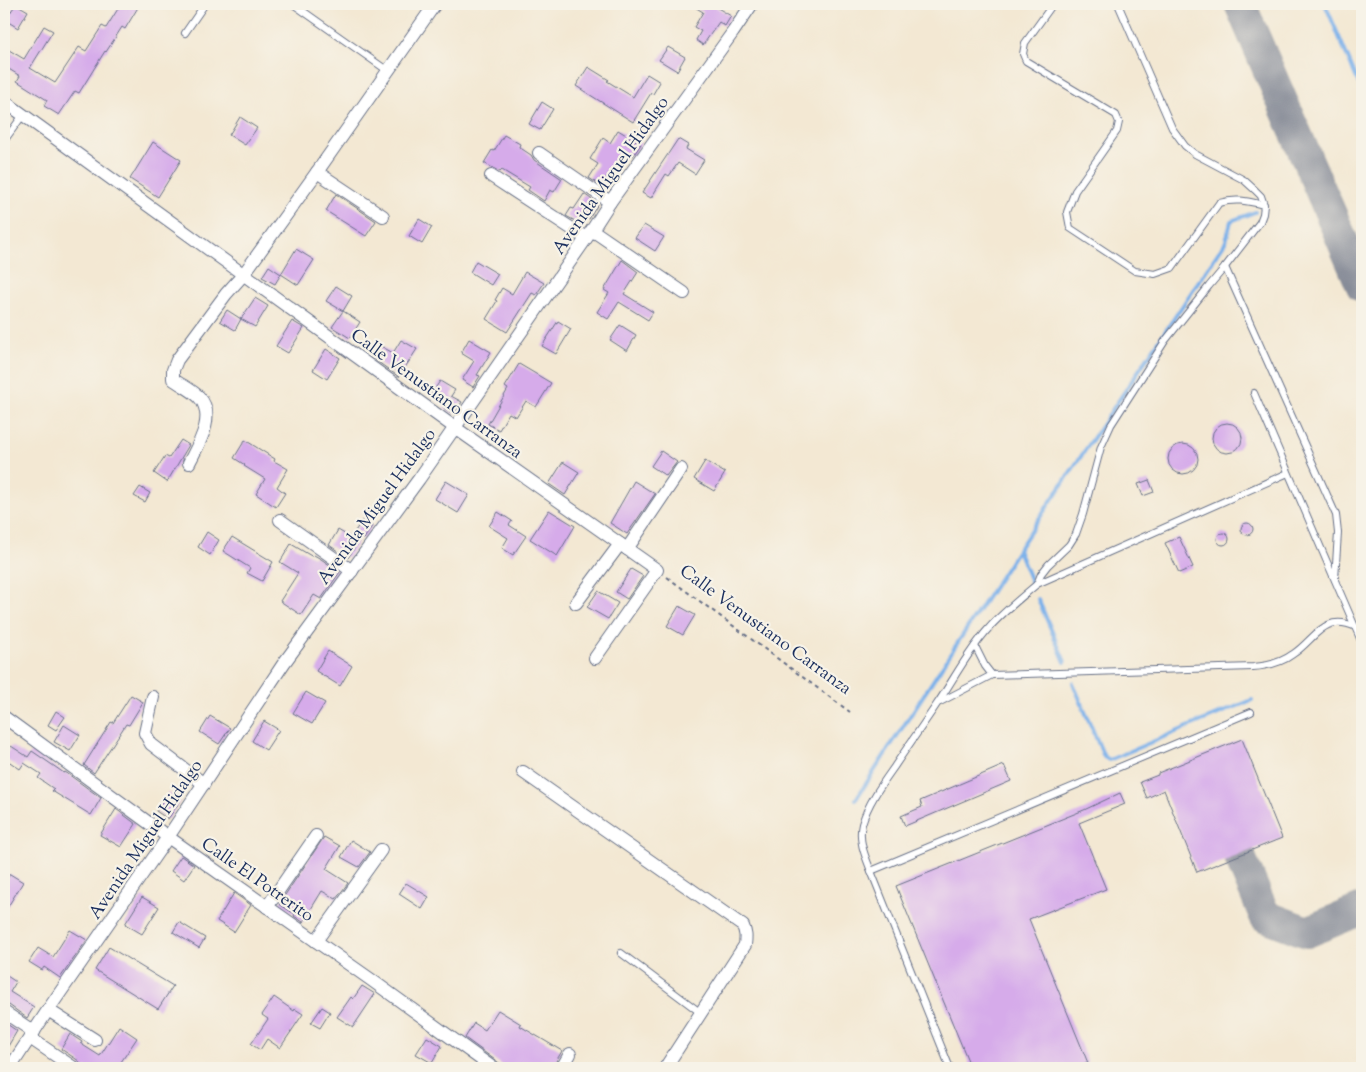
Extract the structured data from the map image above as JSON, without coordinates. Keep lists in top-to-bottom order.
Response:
{
  "streets": {
    "street": ["Avenida Miguel Hidalgo", "Calle Venustiano Carranza", "Calle El Potrerito"]
  },
  "crossings": [
    ["Avenida Miguel Hidalgo", "Calle Venustiano Carranza"],
    ["Avenida Miguel Hidalgo", "Calle El Potrerito"]
  ]
}
